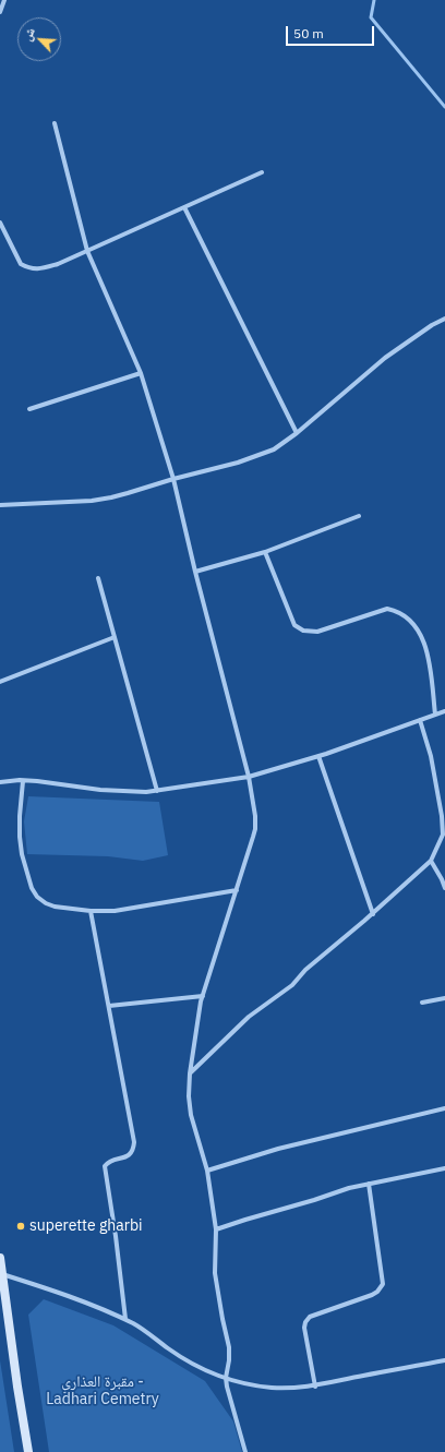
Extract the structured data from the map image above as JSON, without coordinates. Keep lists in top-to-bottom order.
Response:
{
  "parks": ["مقبرة العذاري - Ladhari Cemetry"],
  "places": ["superette gharbi"],
  "scale_bar": "50 m",
  "north": "top left"
}
